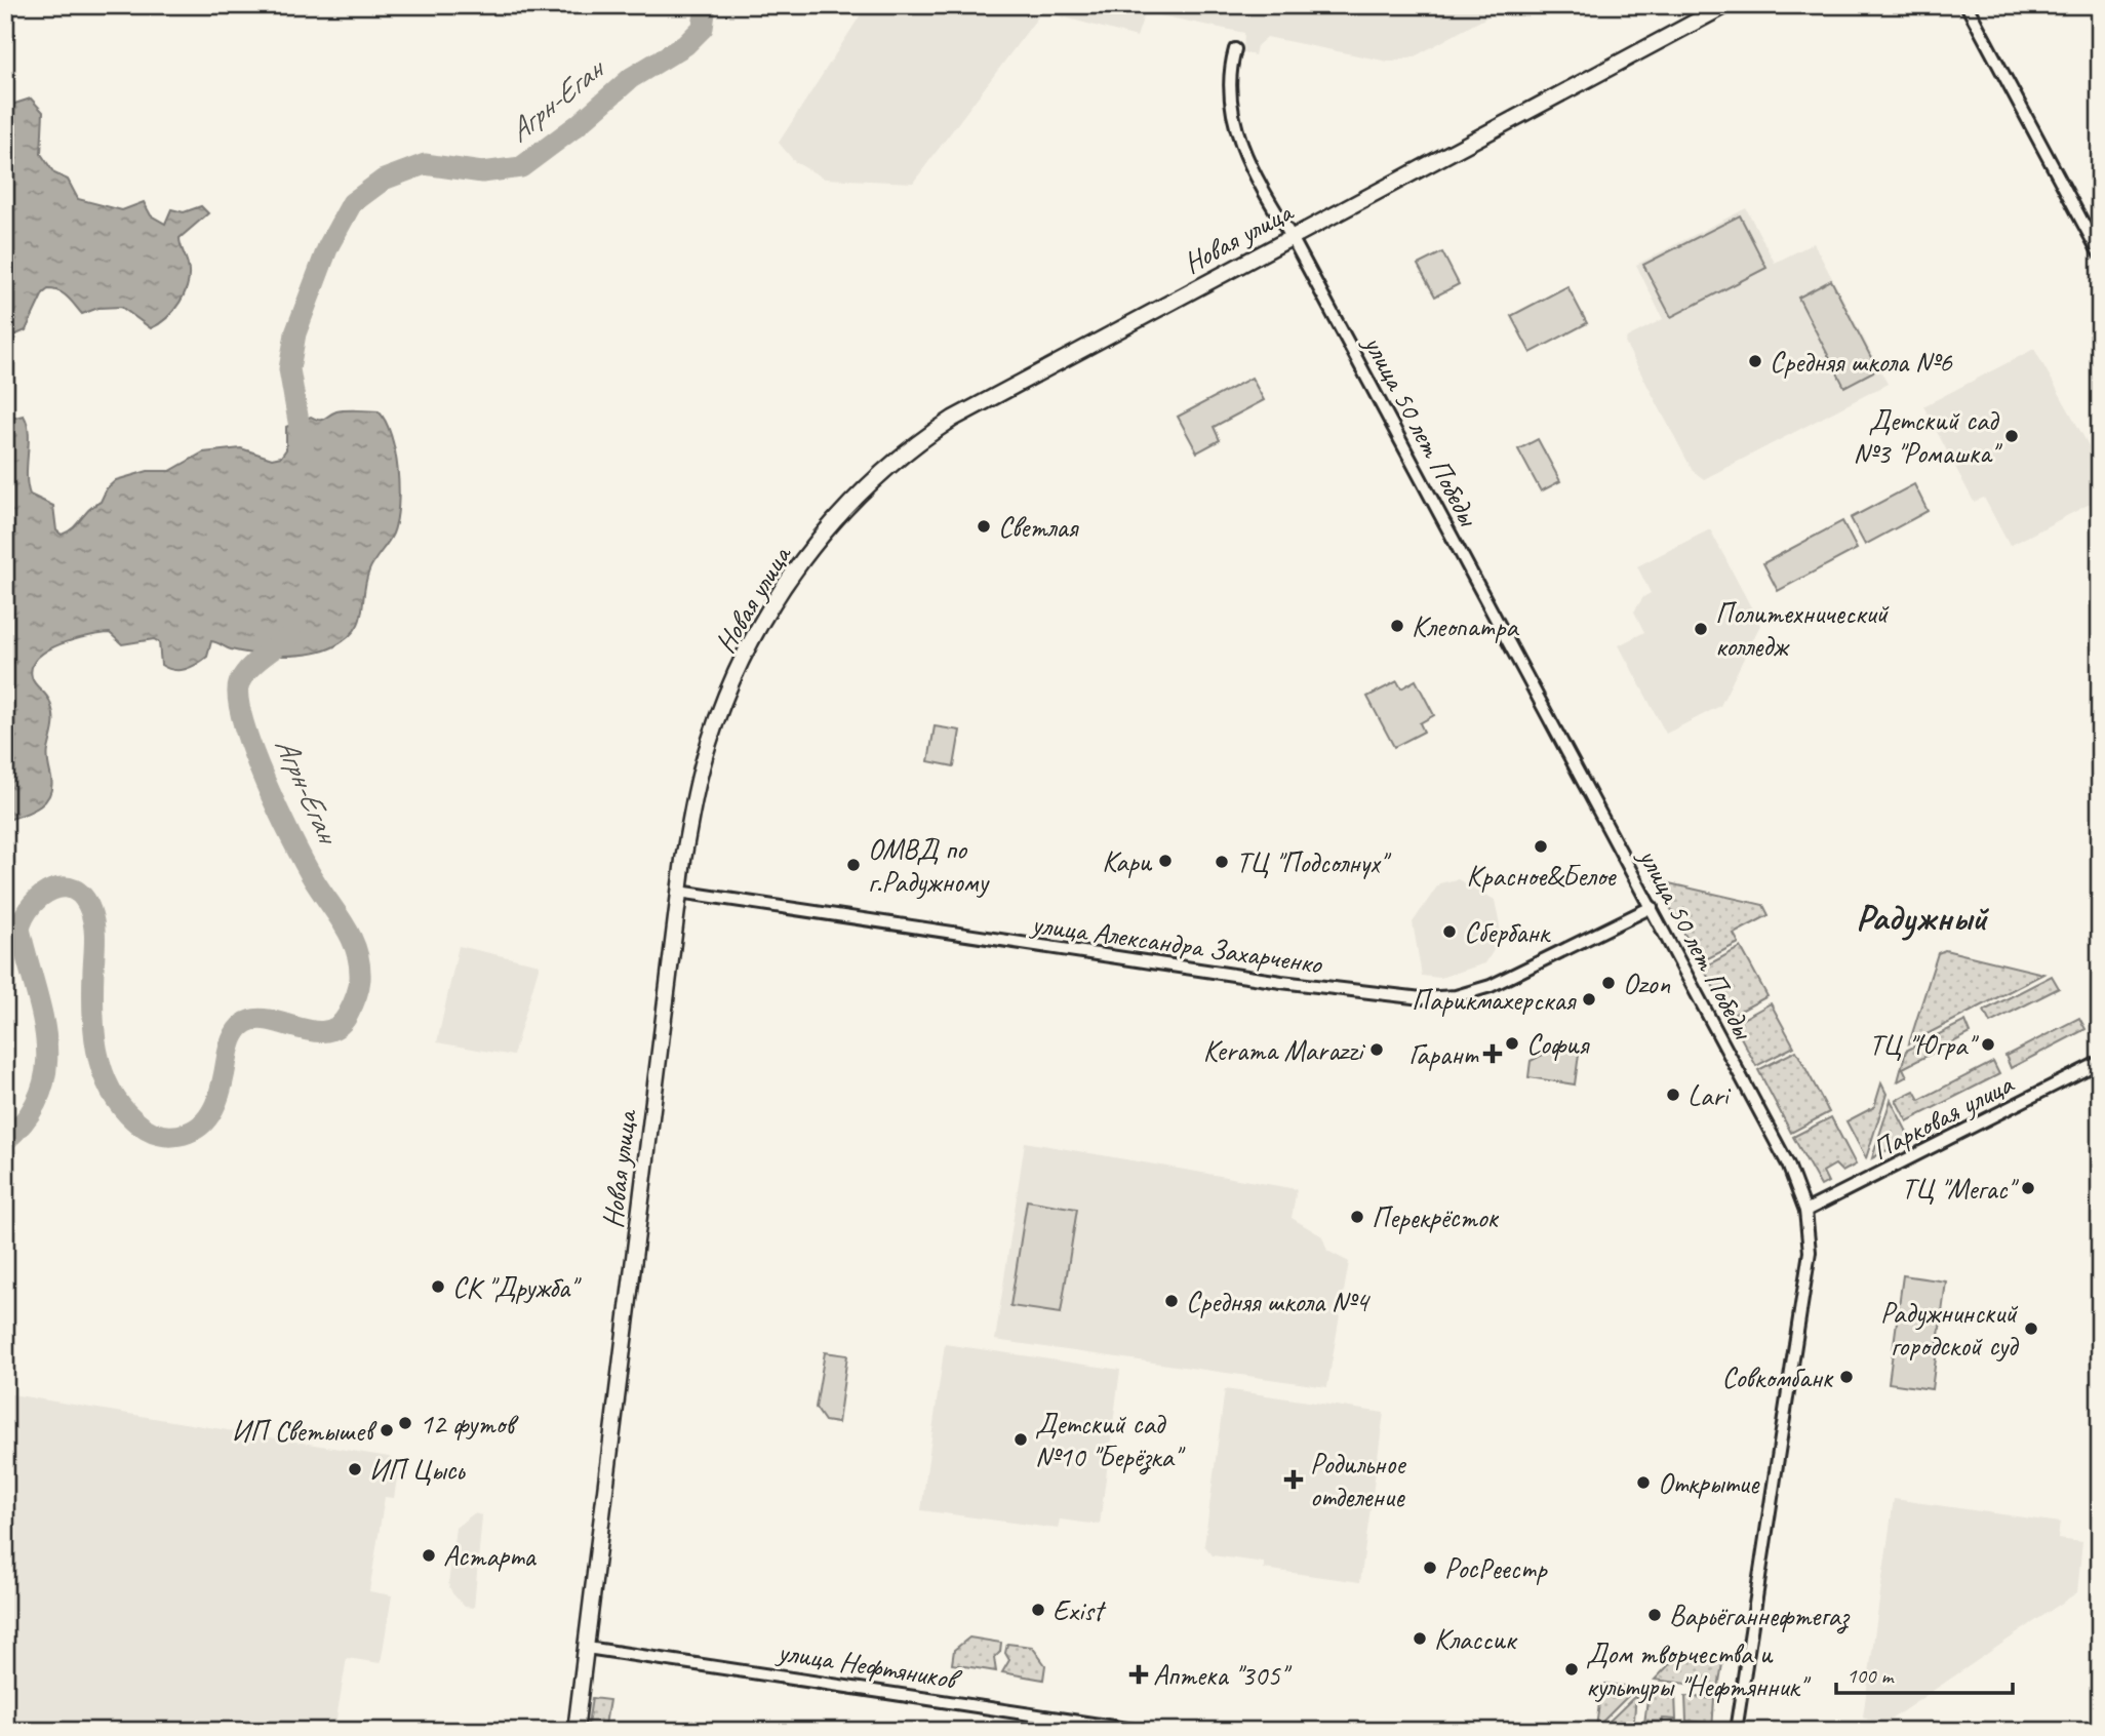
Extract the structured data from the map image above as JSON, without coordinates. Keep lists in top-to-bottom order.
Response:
{
  "streets": {
    "street": [
      "Новая улица",
      "улица 50 лет Победы",
      "улица Александра Захарченко",
      "Парковая улица",
      "улица Нефтяников"
    ]
  },
  "crossings": [
    ["Новая улица", "улица 50 лет Победы"],
    ["Новая улица", "улица Александра Захарченко"],
    ["Новая улица", "улица Нефтяников"],
    ["улица 50 лет Победы", "улица Александра Захарченко"],
    ["улица 50 лет Победы", "Парковая улица"]
  ],
  "districts": ["Радужный"],
  "water": ["Агрн-Еган"],
  "places": {
    "other": [
      "Средняя школа №6",
      "Детский сад №3 \"Ромашка\"",
      "Светлая",
      "Клеопатра",
      "Политехнический колледж",
      "Красное&Белое",
      "Кари",
      "ТЦ \"Подсолнух\"",
      "ОМВД по г.Радужному",
      "Сбербанк",
      "Ozon",
      "Парикмахерская",
      "София",
      "ТЦ \"Югра\"",
      "Kerama Marazzi",
      "Lari",
      "ТЦ \"Мегас\"",
      "Перекрёсток",
      "СК \"Дружба\"",
      "Средняя школа №4",
      "Радужнинский городской суд",
      "Совкомбанк",
      "12 футов",
      "ИП Светышев",
      "Детский сад №10 \"Берёзка\"",
      "ИП Цысь",
      "Открытие",
      "Астарта",
      "РосРеестр",
      "Exist",
      "Варьёганнефтегаз",
      "Классик",
      "Дом творчества и культуры \"Нефтянник\""
    ],
    "health": ["Гарант", "Родильное отделение", "Аптека \"305\""]
  },
  "scale_bar": "100 m"
}
